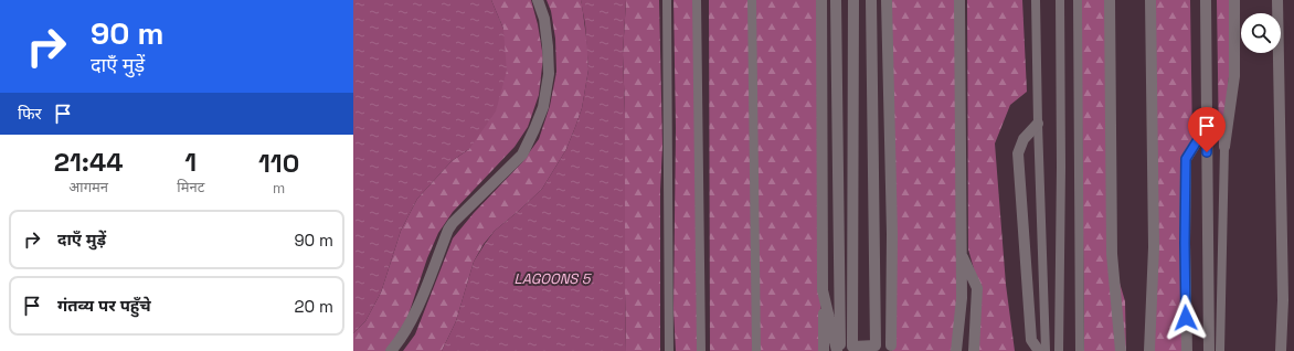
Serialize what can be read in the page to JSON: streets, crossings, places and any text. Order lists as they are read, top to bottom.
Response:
{
  "water": ["LAGOONS 5"],
  "page": {
    "turn": ["90 m", "दाएँ मुड़ें"],
    "then": "फिर",
    "eta": [
      "21:44",
      "आगमन",
      "1",
      "मिनट",
      "110",
      "m"
    ],
    "list": [
      {
        "name": "दाएँ मुड़ें",
        "value": "90 m"
      },
      {
        "name": "गंतव्य पर पहुँचे",
        "value": "20 m"
      }
    ]
  }
}
